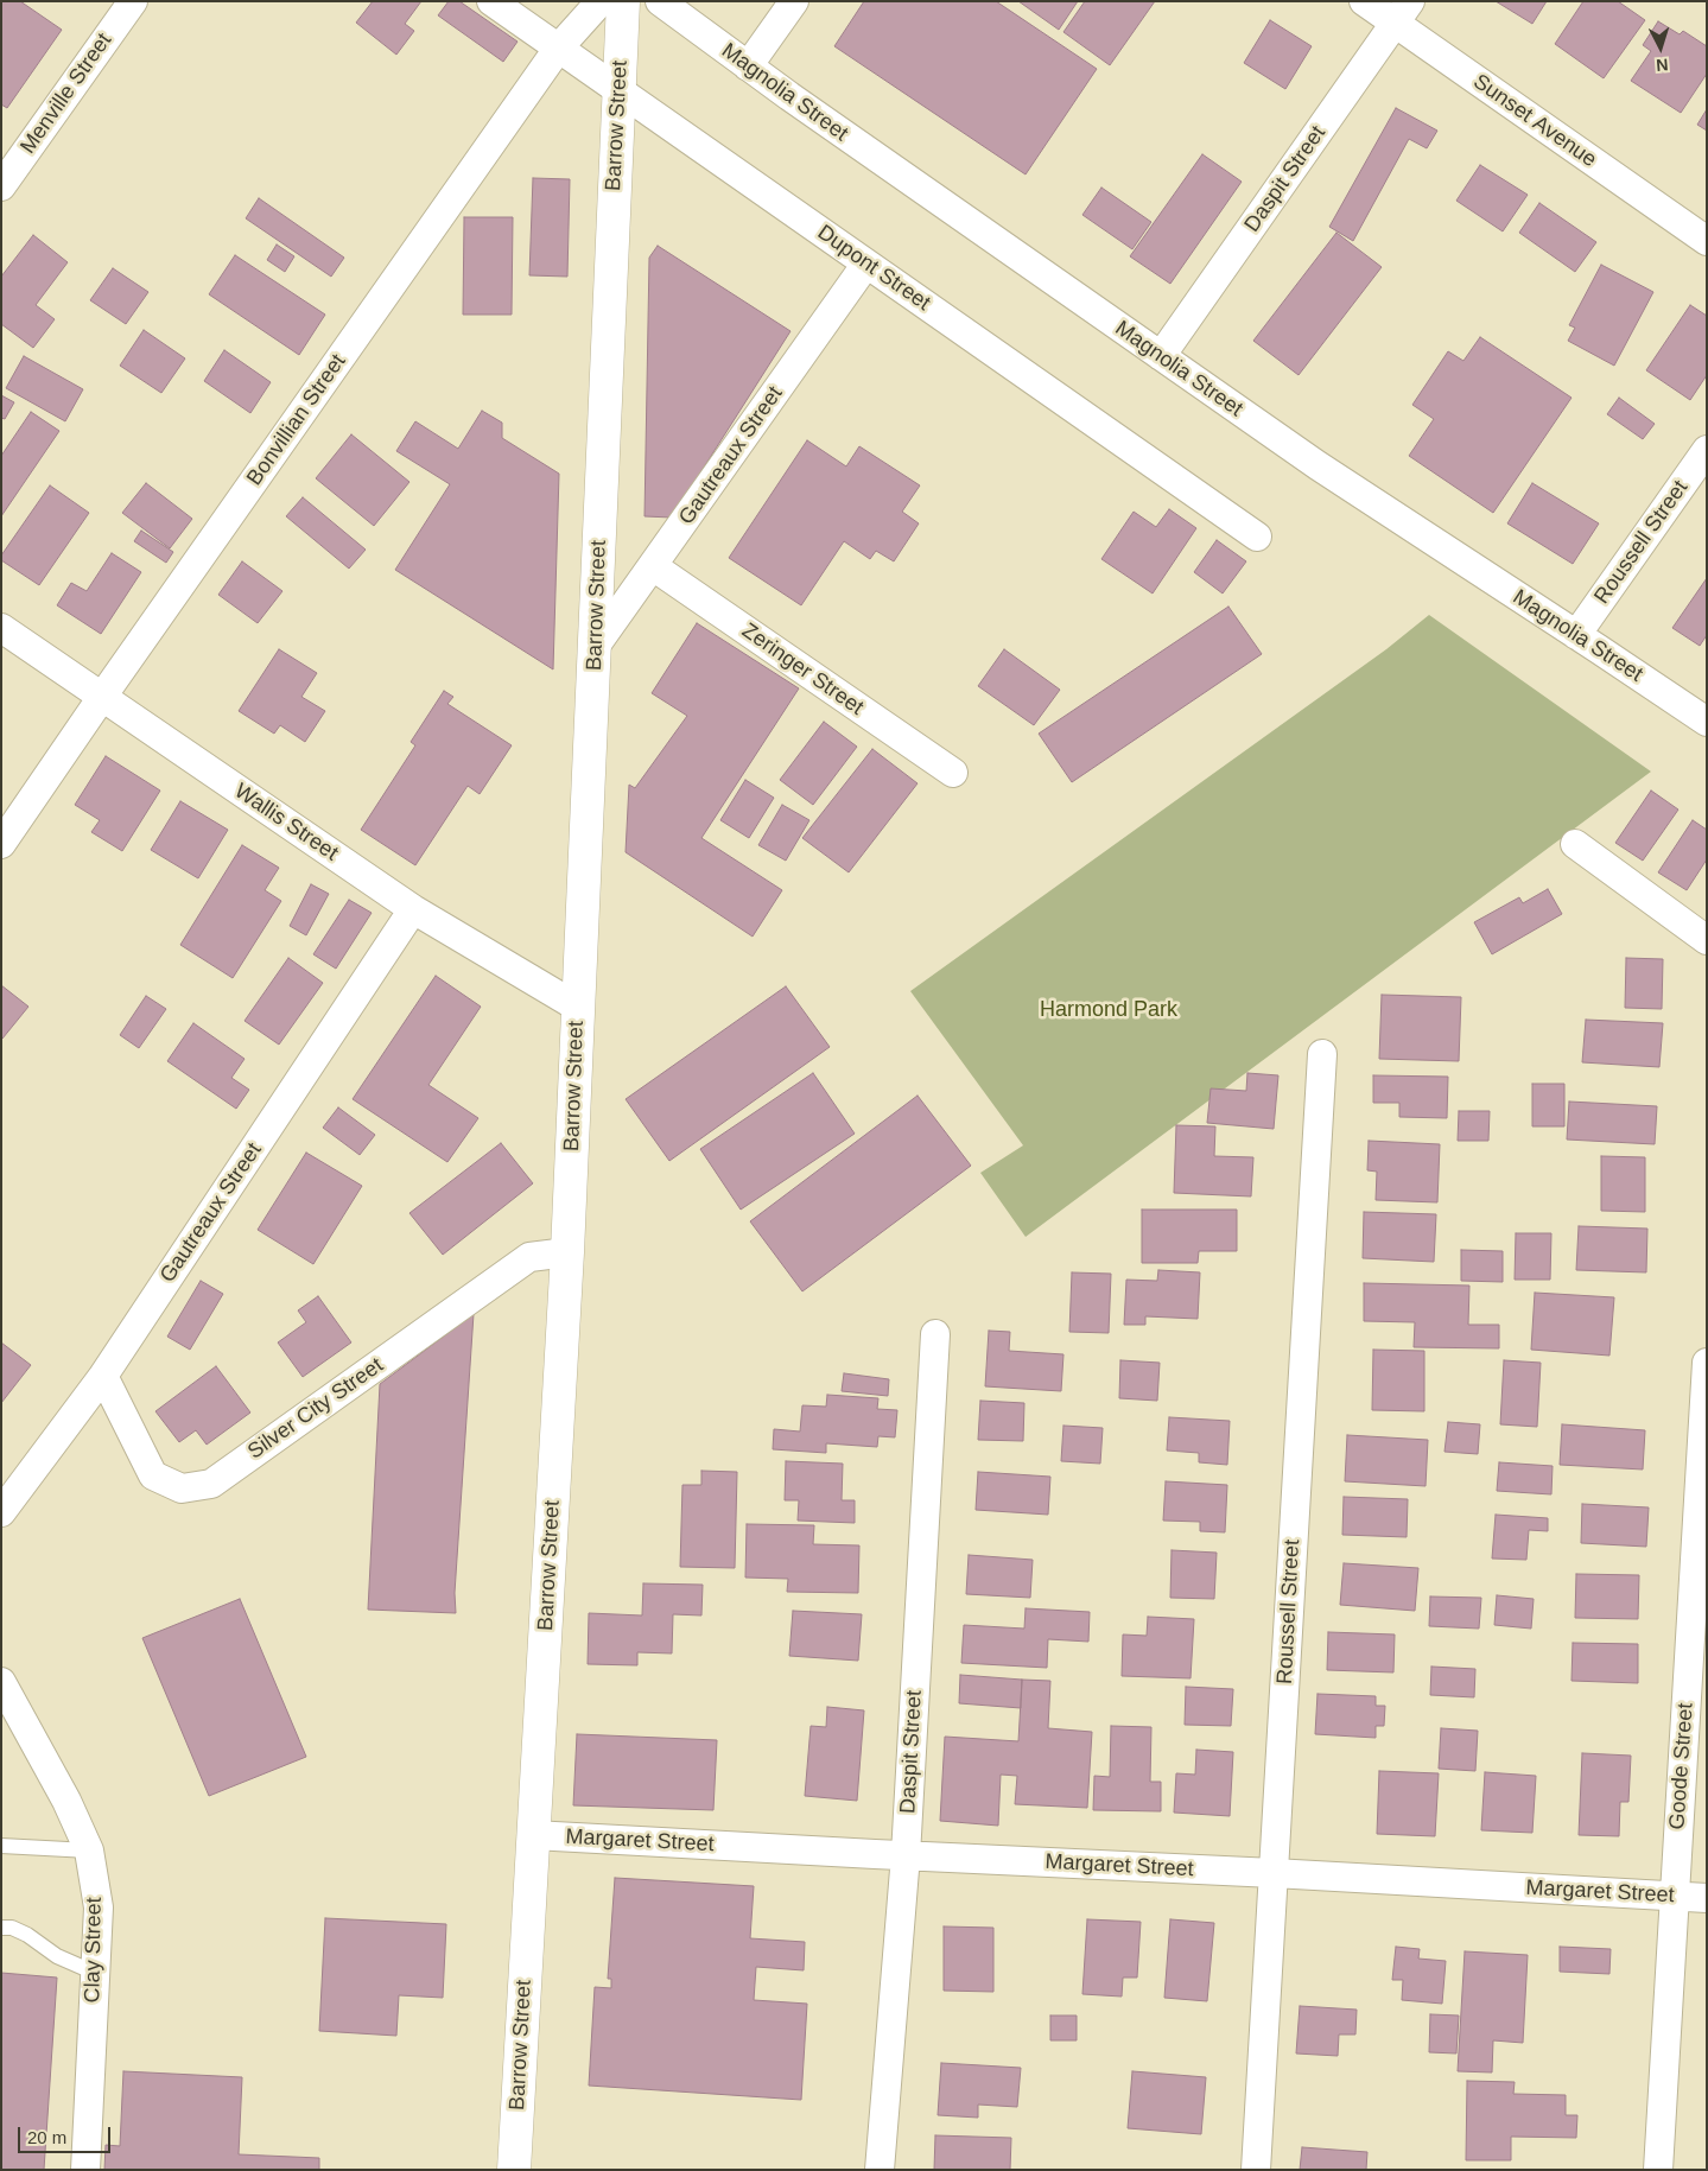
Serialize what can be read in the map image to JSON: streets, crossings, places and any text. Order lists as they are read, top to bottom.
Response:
{
  "streets": {
    "main road": ["Barrow Street"],
    "street": [
      "Magnolia Street",
      "Menville Street",
      "Sunset Avenue",
      "Daspit Street",
      "Dupont Street",
      "Bonvillian Street",
      "Gautreaux Street",
      "Roussell Street",
      "Zeringer Street",
      "Wallis Street",
      "Silver City Street",
      "Goode Street",
      "Margaret Street",
      "Clay Street"
    ]
  },
  "crossings": [
    ["Magnolia Street", "Daspit Street"],
    ["Magnolia Street", "Roussell Street"],
    ["Sunset Avenue", "Daspit Street"],
    ["Barrow Street", "Dupont Street"],
    ["Barrow Street", "Gautreaux Street"],
    ["Barrow Street", "Wallis Street"],
    ["Barrow Street", "Silver City Street"],
    ["Barrow Street", "Margaret Street"],
    ["Daspit Street", "Margaret Street"],
    ["Dupont Street", "Bonvillian Street"],
    ["Dupont Street", "Gautreaux Street"],
    ["Bonvillian Street", "Wallis Street"],
    ["Gautreaux Street", "Zeringer Street"],
    ["Gautreaux Street", "Wallis Street"],
    ["Gautreaux Street", "Silver City Street"],
    ["Roussell Street", "Margaret Street"],
    ["Goode Street", "Margaret Street"]
  ],
  "parks": ["Harmond Park"],
  "scale_bar": "20 m",
  "north": "bottom"
}
